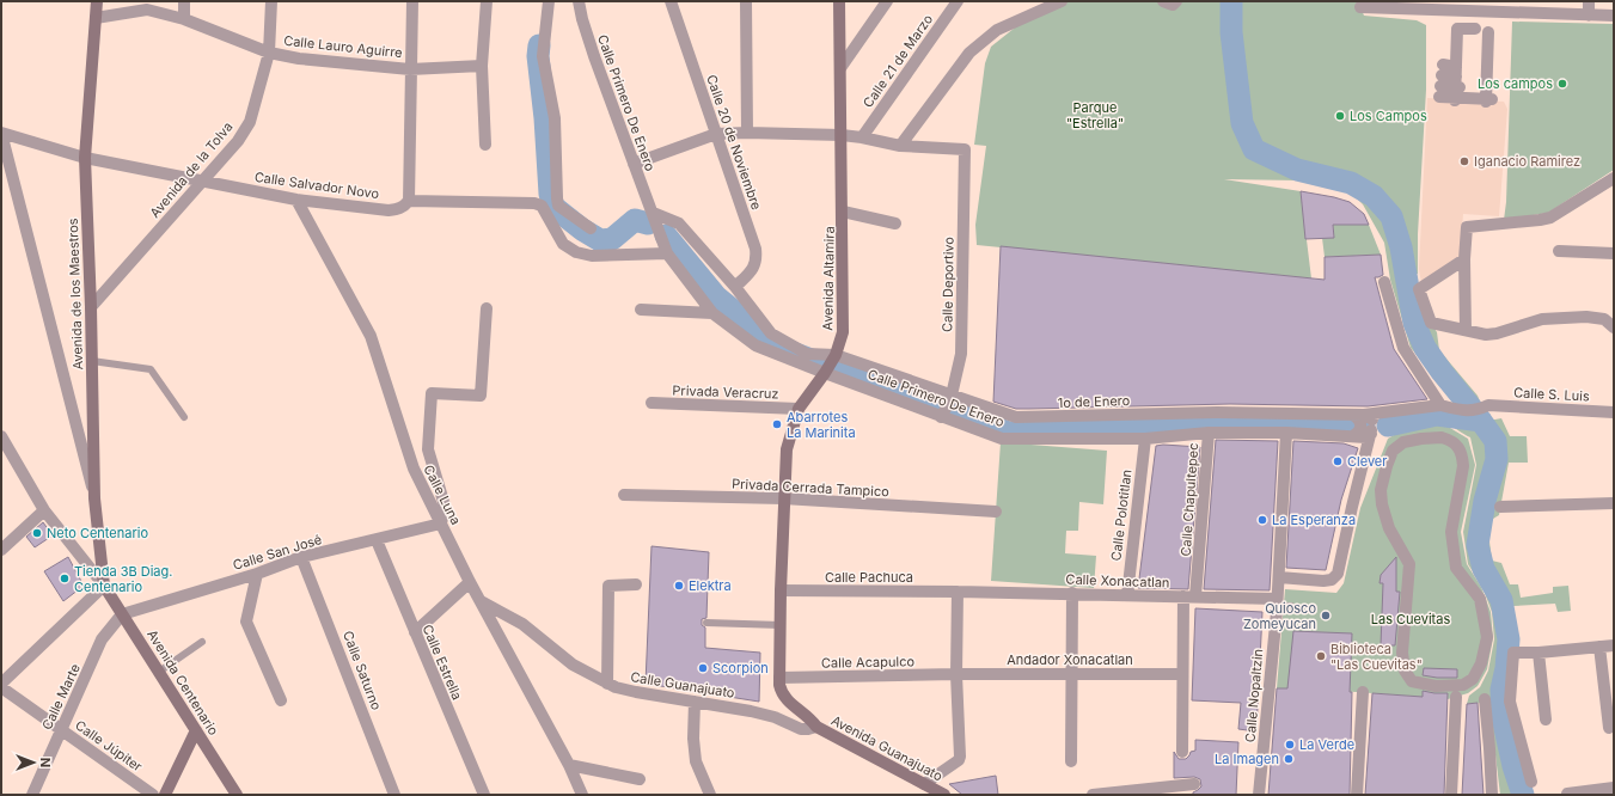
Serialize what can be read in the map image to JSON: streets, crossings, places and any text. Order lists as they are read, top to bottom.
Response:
{
  "streets": {
    "street": [
      "Calle Lauro Aguirre",
      "Calle 21 de Marzo",
      "Calle Primero De Enero",
      "Calle 20 de Noviembre",
      "Avenida de la Tolva",
      "Calle Salvador Novo",
      "Avenida Altamira",
      "Calle Deportivo",
      "Avenida de los Maestros",
      "Privada Veracruz",
      "Calle S. Luis",
      "1o de Enero",
      "Privada Cerrada Tampico",
      "Calle Luna",
      "Calle Chapultepec",
      "Calle Polotitlan",
      "Calle San José",
      "Calle Pachuca",
      "Calle Xonacatlan",
      "Andador Xonacatlan",
      "Calle Estrella",
      "Calle Acapulco",
      "Calle Saturno",
      "Avenida Centenario",
      "Calle Guanajuato",
      "Calle Nopaltzin",
      "Calle Marte",
      "Calle Júpiter",
      "Avenida Guanajuato"
    ]
  },
  "crossings": [
    ["Calle Lauro Aguirre", "Avenida de la Tolva"],
    ["Calle Lauro Aguirre", "Avenida de los Maestros"],
    ["Calle Primero De Enero", "Calle Salvador Novo"],
    ["Calle Primero De Enero", "Avenida Altamira"],
    ["Calle Primero De Enero", "Calle Deportivo"],
    ["Calle Primero De Enero", "Calle Chapultepec"],
    ["Calle Primero De Enero", "Calle Polotitlan"],
    ["Calle Primero De Enero", "Calle Nopaltzin"],
    ["Avenida de la Tolva", "Calle Salvador Novo"],
    ["Avenida de la Tolva", "Avenida de los Maestros"],
    ["Calle Salvador Novo", "Avenida de los Maestros"],
    ["Calle Salvador Novo", "Calle Luna"],
    ["Avenida Altamira", "Privada Veracruz"],
    ["Avenida Altamira", "1o de Enero"],
    ["Avenida Altamira", "Privada Cerrada Tampico"],
    ["Avenida Altamira", "Calle Pachuca"],
    ["Avenida Altamira", "Calle Acapulco"],
    ["Avenida Altamira", "Calle Guanajuato"],
    ["Avenida Altamira", "Avenida Guanajuato"],
    ["Calle Deportivo", "1o de Enero"],
    ["Avenida de los Maestros", "Avenida Centenario"],
    ["Calle S. Luis", "1o de Enero"],
    ["Calle Luna", "Calle San José"],
    ["Calle Luna", "Calle Guanajuato"],
    ["Calle Chapultepec", "Calle Xonacatlan"],
    ["Calle Chapultepec", "Andador Xonacatlan"],
    ["Calle Polotitlan", "Calle Xonacatlan"],
    ["Calle San José", "Calle Estrella"],
    ["Calle San José", "Calle Saturno"],
    ["Calle San José", "Avenida Centenario"],
    ["Calle San José", "Calle Marte"],
    ["Calle Pachuca", "Calle Xonacatlan"],
    ["Calle Xonacatlan", "Calle Nopaltzin"],
    ["Andador Xonacatlan", "Calle Acapulco"],
    ["Avenida Centenario", "Calle Marte"],
    ["Calle Guanajuato", "Avenida Guanajuato"],
    ["Calle Marte", "Calle Júpiter"]
  ],
  "parks": ["Parque \"Estrella\"", "Las Cuevitas"],
  "places": [
    "Los campos",
    "Los Campos",
    "Iganacio Ramirez",
    "Abarrotes La Marinita",
    "Clever",
    "La Esperanza",
    "Neto Centenario",
    "Tienda 3B Diag. Centenario",
    "Elektra",
    "Quiosco Zomeyucan",
    "Biblioteca \"Las Cuevitas\"",
    "Scorpion",
    "La Verde",
    "La Imagen"
  ],
  "north": "right"
}
